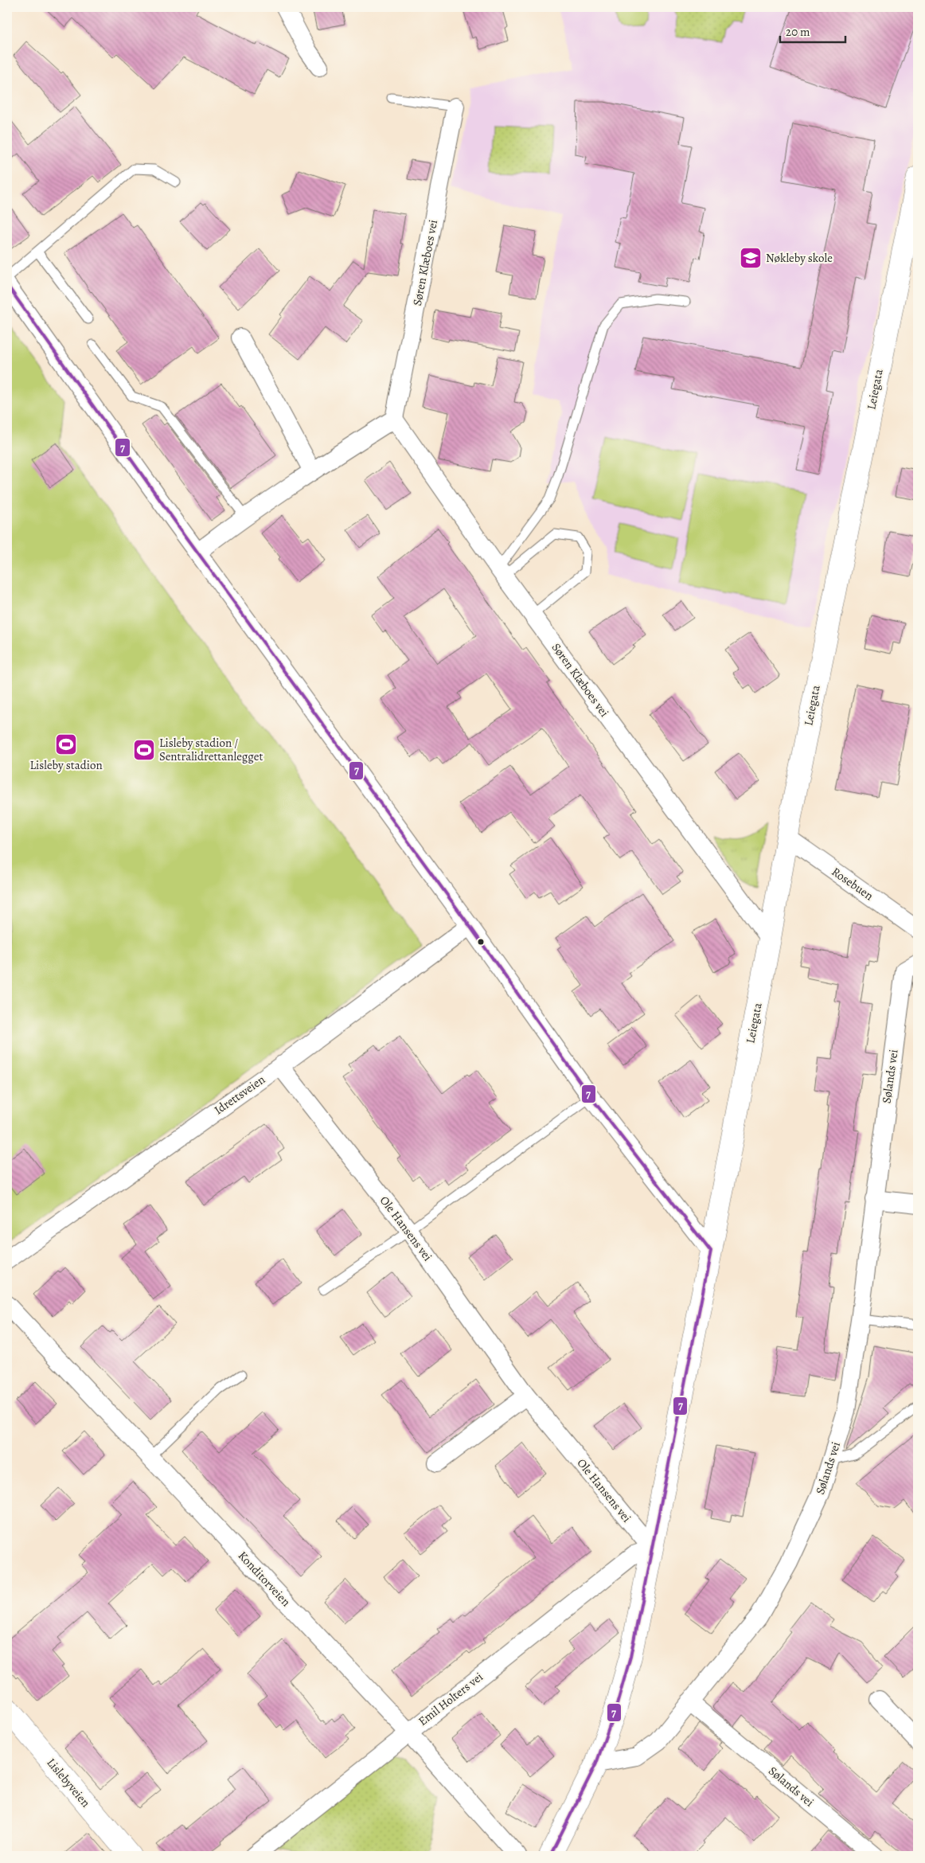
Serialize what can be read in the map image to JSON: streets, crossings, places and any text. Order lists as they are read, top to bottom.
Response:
{
  "streets": {
    "street": [
      "Søren Klæboes vei",
      "Leiegata",
      "Rosebuen",
      "Sølands vei",
      "Idrettsveien",
      "Ole Hansens vei",
      "Konditorveien",
      "Emil Holters vei",
      "Lislebyveien"
    ]
  },
  "crossings": [
    ["Søren Klæboes vei", "Leiegata"],
    ["Leiegata", "Rosebuen"],
    ["Leiegata", "Sølands vei"],
    ["Leiegata", "Ole Hansens vei"],
    ["Leiegata", "Emil Holters vei"],
    ["Idrettsveien", "Ole Hansens vei"],
    ["Ole Hansens vei", "Emil Holters vei"],
    ["Konditorveien", "Emil Holters vei"]
  ],
  "places": {
    "school or university": ["Nøkleby skole"],
    "sports": ["Lisleby stadion", "Lisleby stadion / Sentralidrettanlegget"]
  },
  "lines": ["transit line 7"],
  "scale_bar": "20 m"
}
